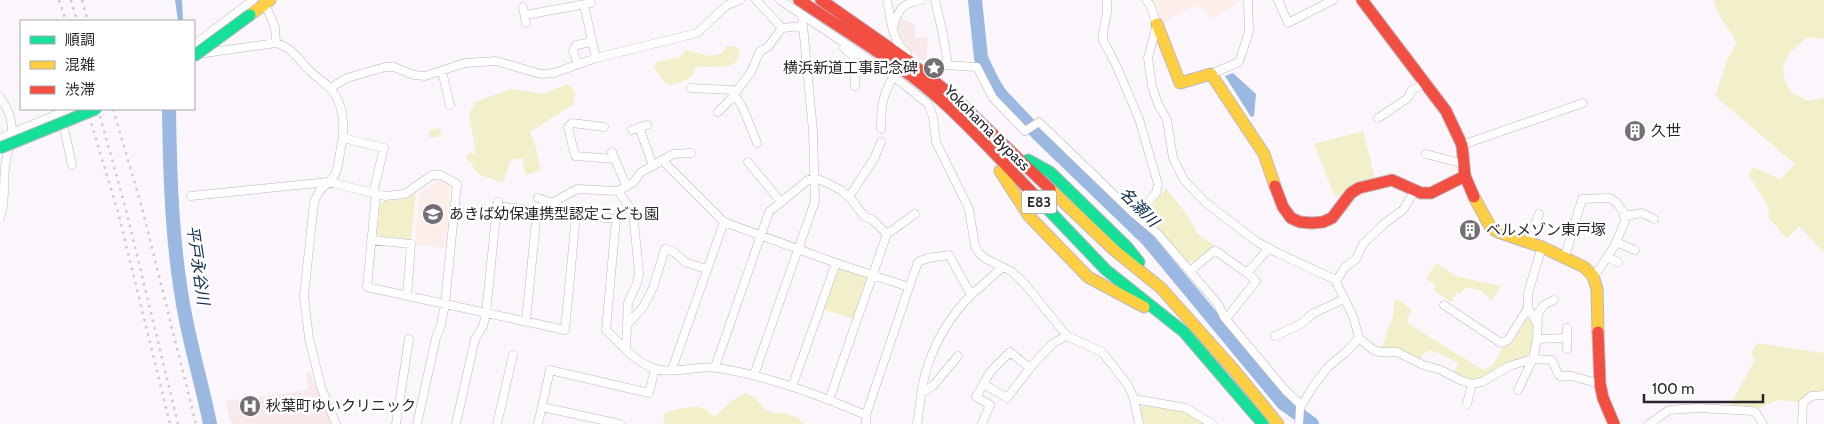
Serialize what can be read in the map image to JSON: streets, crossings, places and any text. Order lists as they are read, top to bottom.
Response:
{
  "streets": {
    "main road": ["Yokohama Bypass", "E83"]
  },
  "water": ["名瀬川", "平戸永谷川"],
  "places": {
    "place": ["横浜新道工事記念碑"],
    "building": ["久世", "ベルメゾン東戸塚"],
    "school or university": ["あきば幼保連携型認定こども園"],
    "hospital": ["秋葉町ゆいクリニック"]
  },
  "legend": ["順調", "混雑", "渋滞"],
  "scale_bar": "100 m"
}
